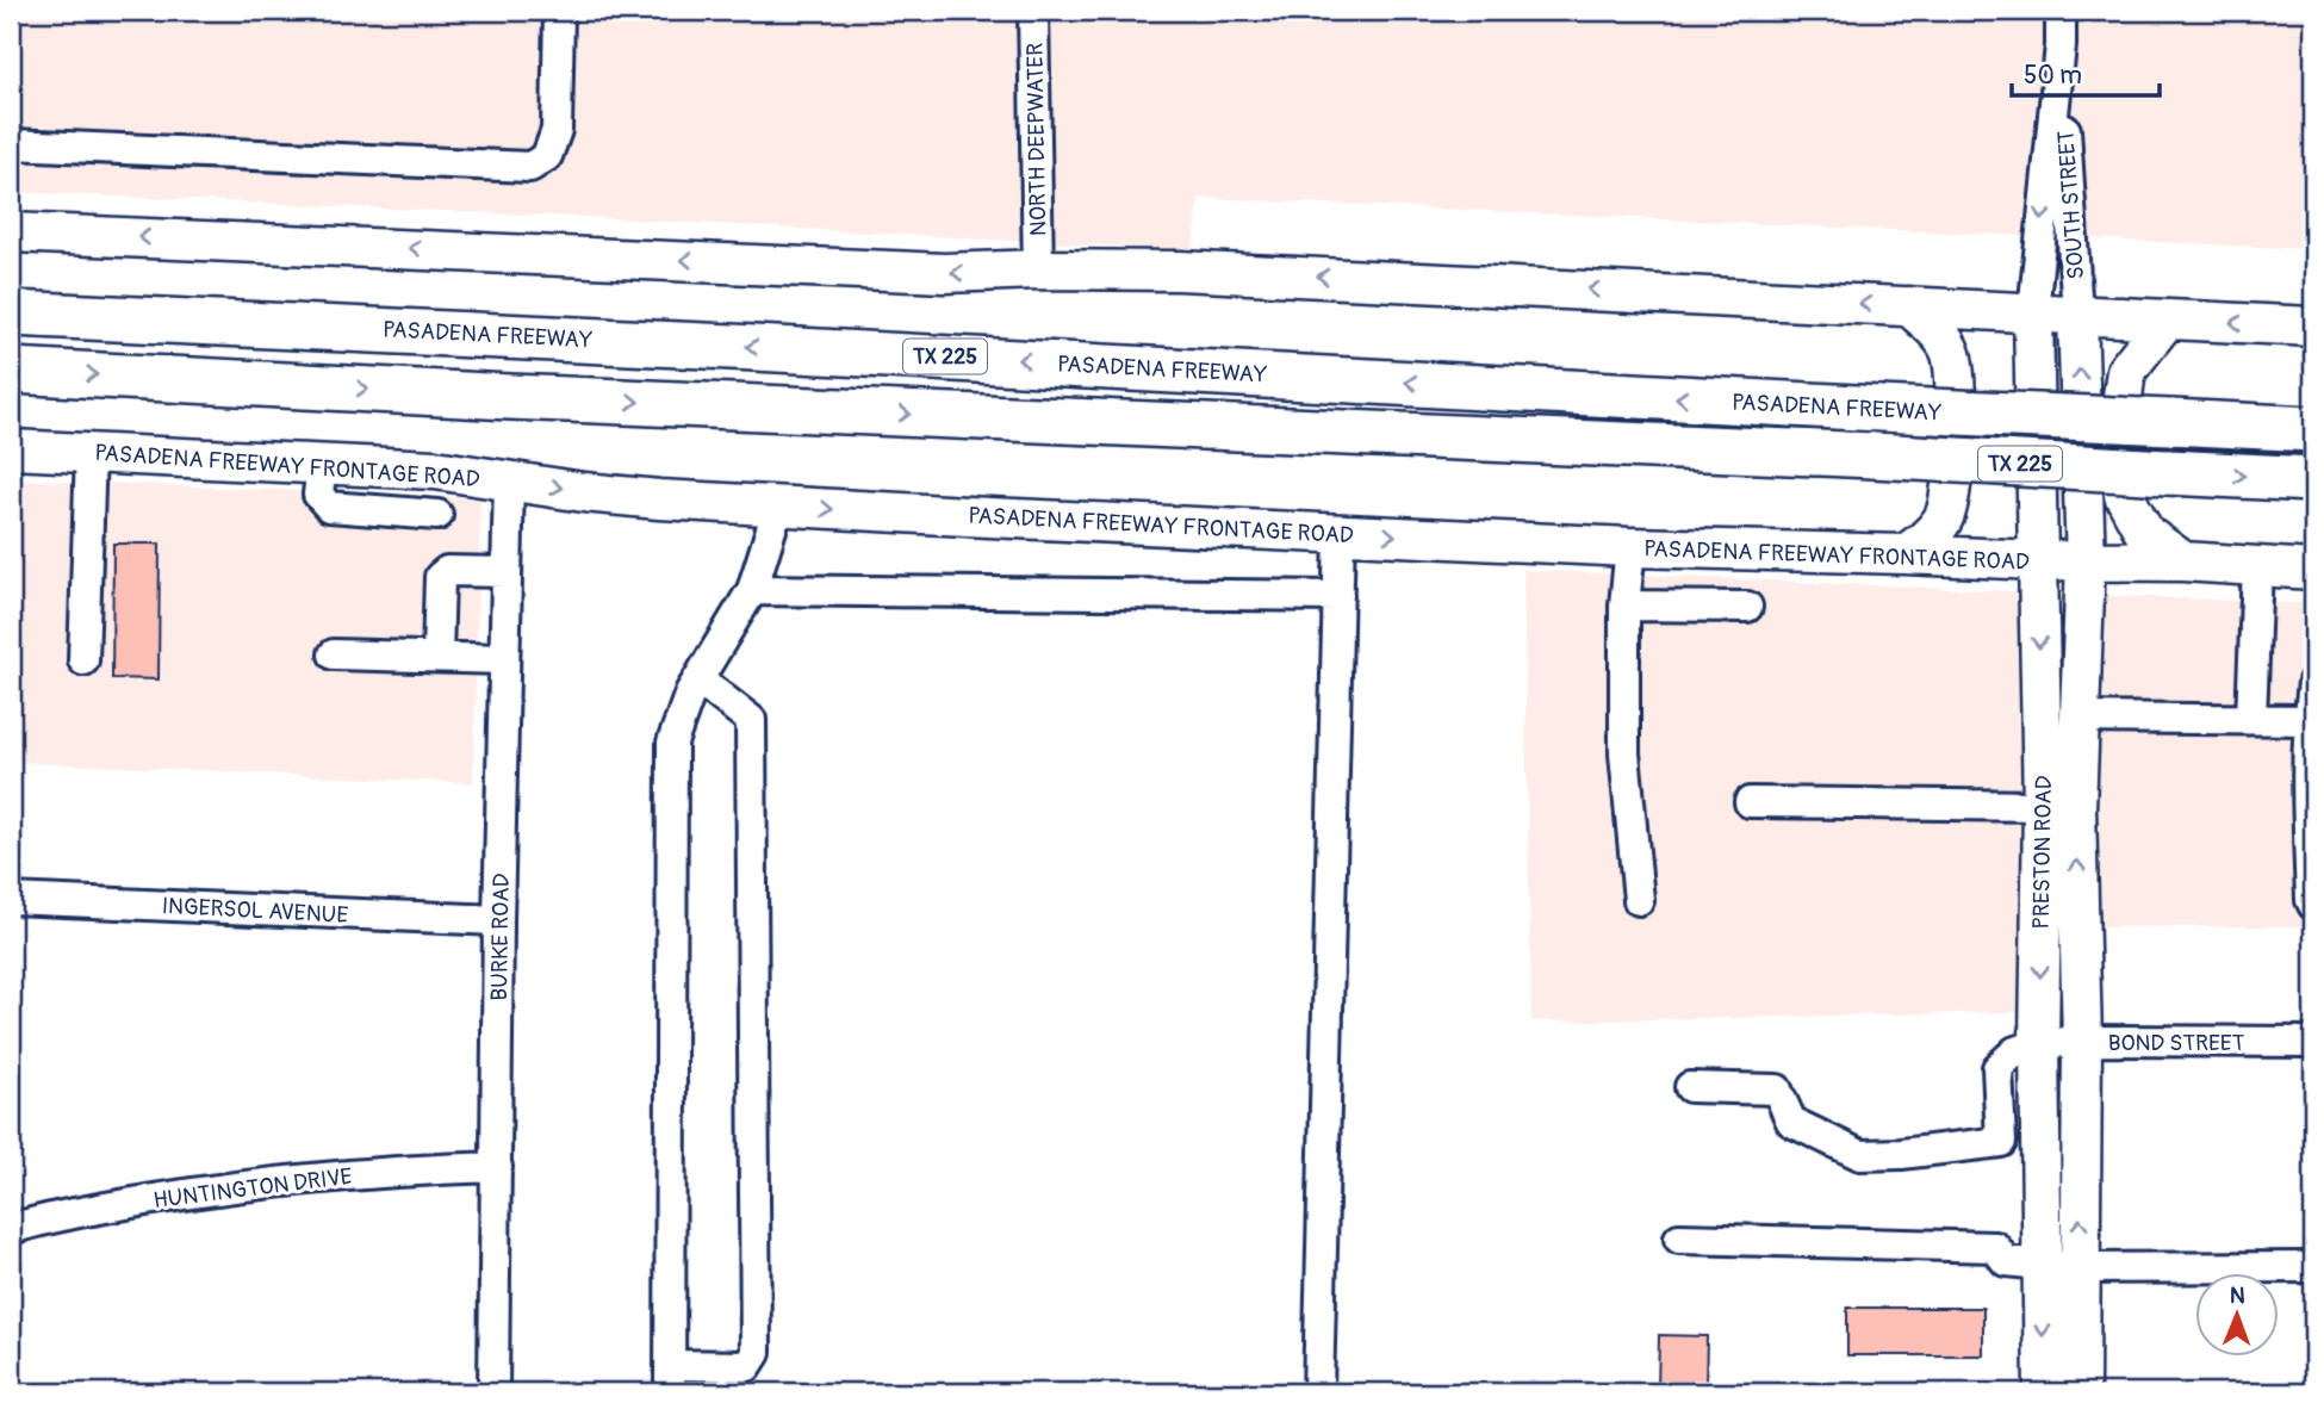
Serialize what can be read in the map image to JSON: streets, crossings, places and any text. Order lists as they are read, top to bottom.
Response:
{
  "streets": {
    "highway": ["PASADENA FREEWAY", "TX 225"],
    "main road": ["PASADENA FREEWAY FRONTAGE ROAD", "PRESTON ROAD"],
    "street": [
      "NORTH DEEPWATER",
      "SOUTH STREET",
      "INGERSOL AVENUE",
      "BURKE ROAD",
      "BOND STREET",
      "HUNTINGTON DRIVE"
    ]
  },
  "crossings": [
    ["SOUTH STREET", "PRESTON ROAD"],
    ["PASADENA FREEWAY FRONTAGE ROAD", "PRESTON ROAD"],
    ["PASADENA FREEWAY FRONTAGE ROAD", "BURKE ROAD"],
    ["PRESTON ROAD", "BOND STREET"],
    ["INGERSOL AVENUE", "BURKE ROAD"],
    ["BURKE ROAD", "HUNTINGTON DRIVE"]
  ],
  "scale_bar": "50 m",
  "north": "top"
}
